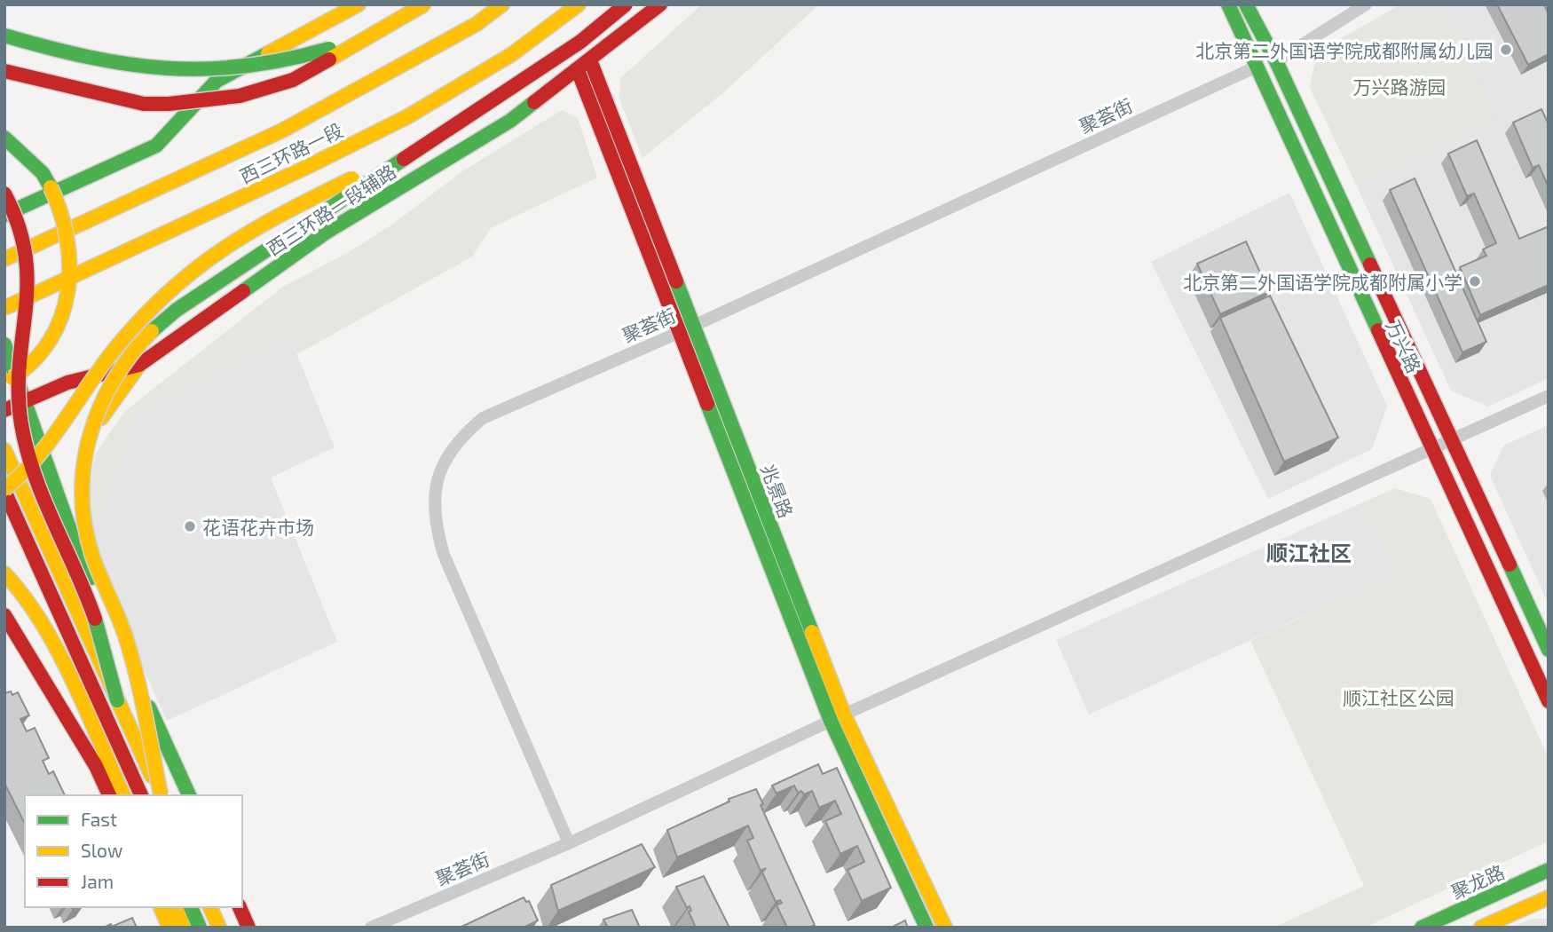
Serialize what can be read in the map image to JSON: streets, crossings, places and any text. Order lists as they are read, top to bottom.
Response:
{
  "streets": {
    "main road": [
      "西三环路一段",
      "西三环路一段辅路",
      "万兴路",
      "兆景路",
      "聚龙路"
    ],
    "street": ["聚荟街"]
  },
  "crossings": [
    ["聚荟街", "万兴路"],
    ["聚荟街", "兆景路"],
    ["西三环路一段辅路", "兆景路"]
  ],
  "districts": ["顺江社区"],
  "parks": ["万兴路游园", "顺江社区公园"],
  "places": ["北京第二外国语学院成都附属幼儿园", "北京第二外国语学院成都附属小学", "花语花卉市场"],
  "legend": ["Fast", "Slow", "Jam"]
}
